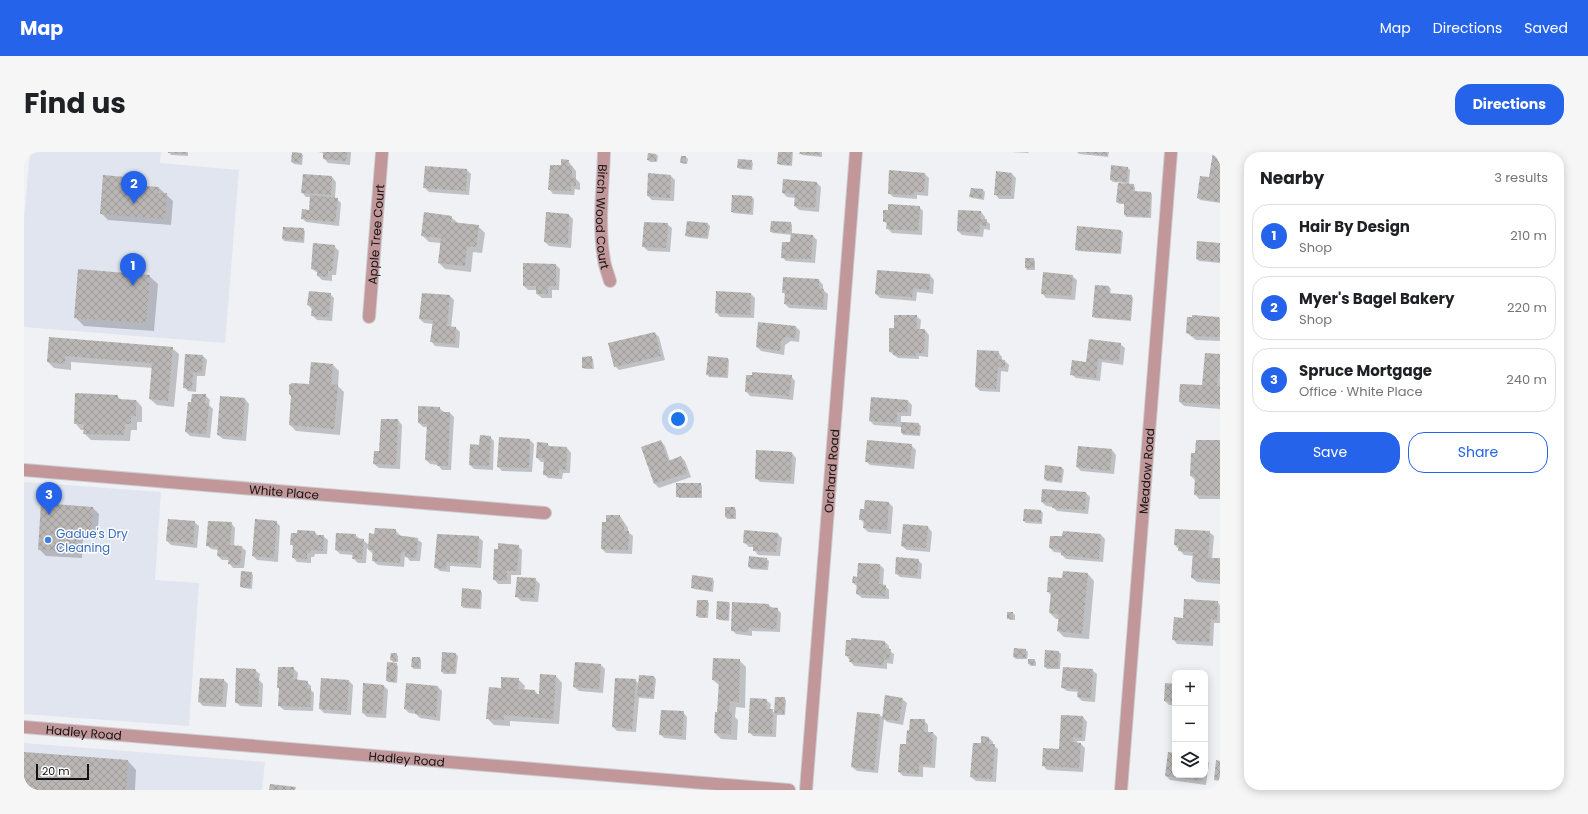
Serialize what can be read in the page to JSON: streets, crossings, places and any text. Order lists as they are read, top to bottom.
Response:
{
  "streets": {
    "street": [
      "Birch Wood Court",
      "Apple Tree Court",
      "Orchard Road",
      "Meadow Road",
      "White Place",
      "Hadley Road"
    ]
  },
  "places": ["Gadue's Dry Cleaning"],
  "scale_bar": "20 m",
  "page": {
    "header": "Map",
    "nav": ["Map", "Directions", "Saved"],
    "title": "Find us",
    "buttons": [
      "Directions",
      ["Save", "Share"]
    ],
    "heading": ["Nearby", "3 results"],
    "pins": ["2", "1", "3"],
    "list": [
      {
        "mark": "1",
        "name": "Hair By Design",
        "note": "Shop",
        "value": "210 m"
      },
      {
        "mark": "2",
        "name": "Myer's Bagel Bakery",
        "note": "Shop",
        "value": "220 m"
      },
      {
        "mark": "3",
        "name": "Spruce Mortgage",
        "note": "Office · White Place",
        "value": "240 m"
      }
    ],
    "map_buttons": ["+", "−"],
    "scale": "20 m"
  }
}
